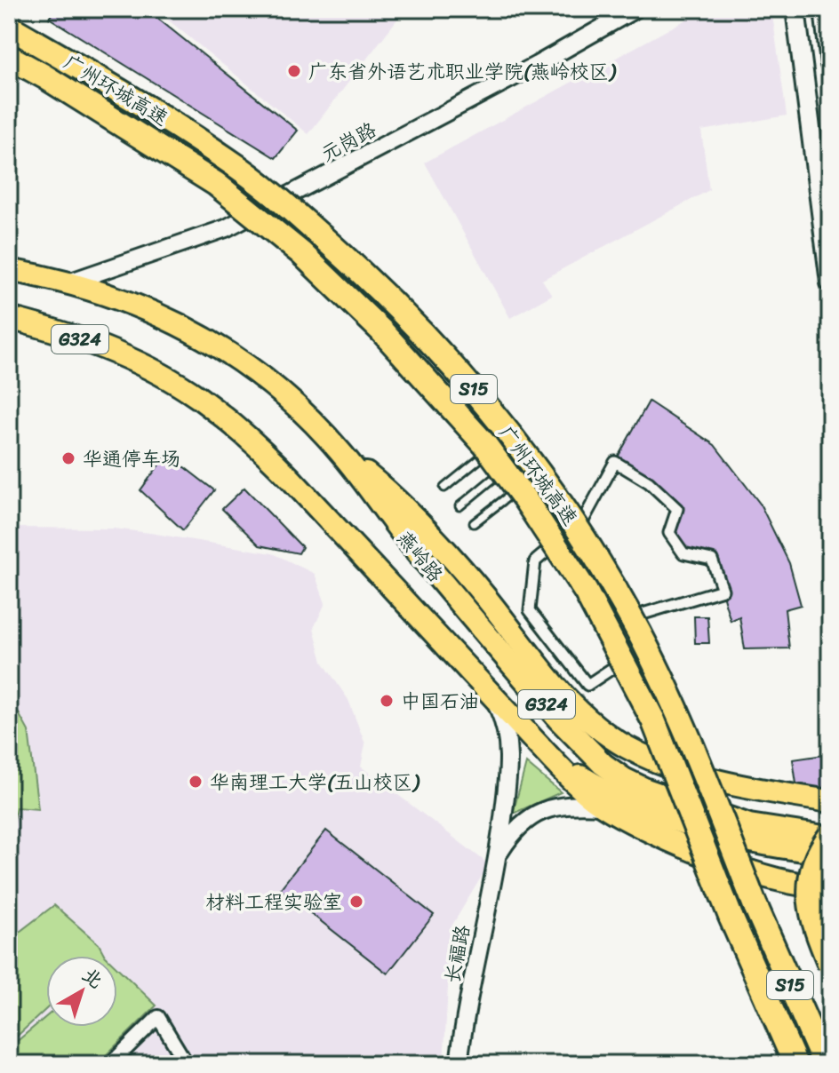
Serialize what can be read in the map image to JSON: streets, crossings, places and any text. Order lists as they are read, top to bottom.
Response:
{
  "streets": {
    "highway": [
      "广州环城高速",
      "G324",
      "S15",
      "燕岭路"
    ],
    "street": ["元岗路", "长福路"]
  },
  "crossings": [
    ["元岗路", "燕岭路"],
    ["G324", "燕岭路"],
    ["燕岭路", "长福路"]
  ],
  "places": [
    "广东省外语艺术职业学院(燕岭校区)",
    "华通停车场",
    "中国石油",
    "华南理工大学(五山校区)",
    "材料工程实验室"
  ],
  "north": "top right"
}
